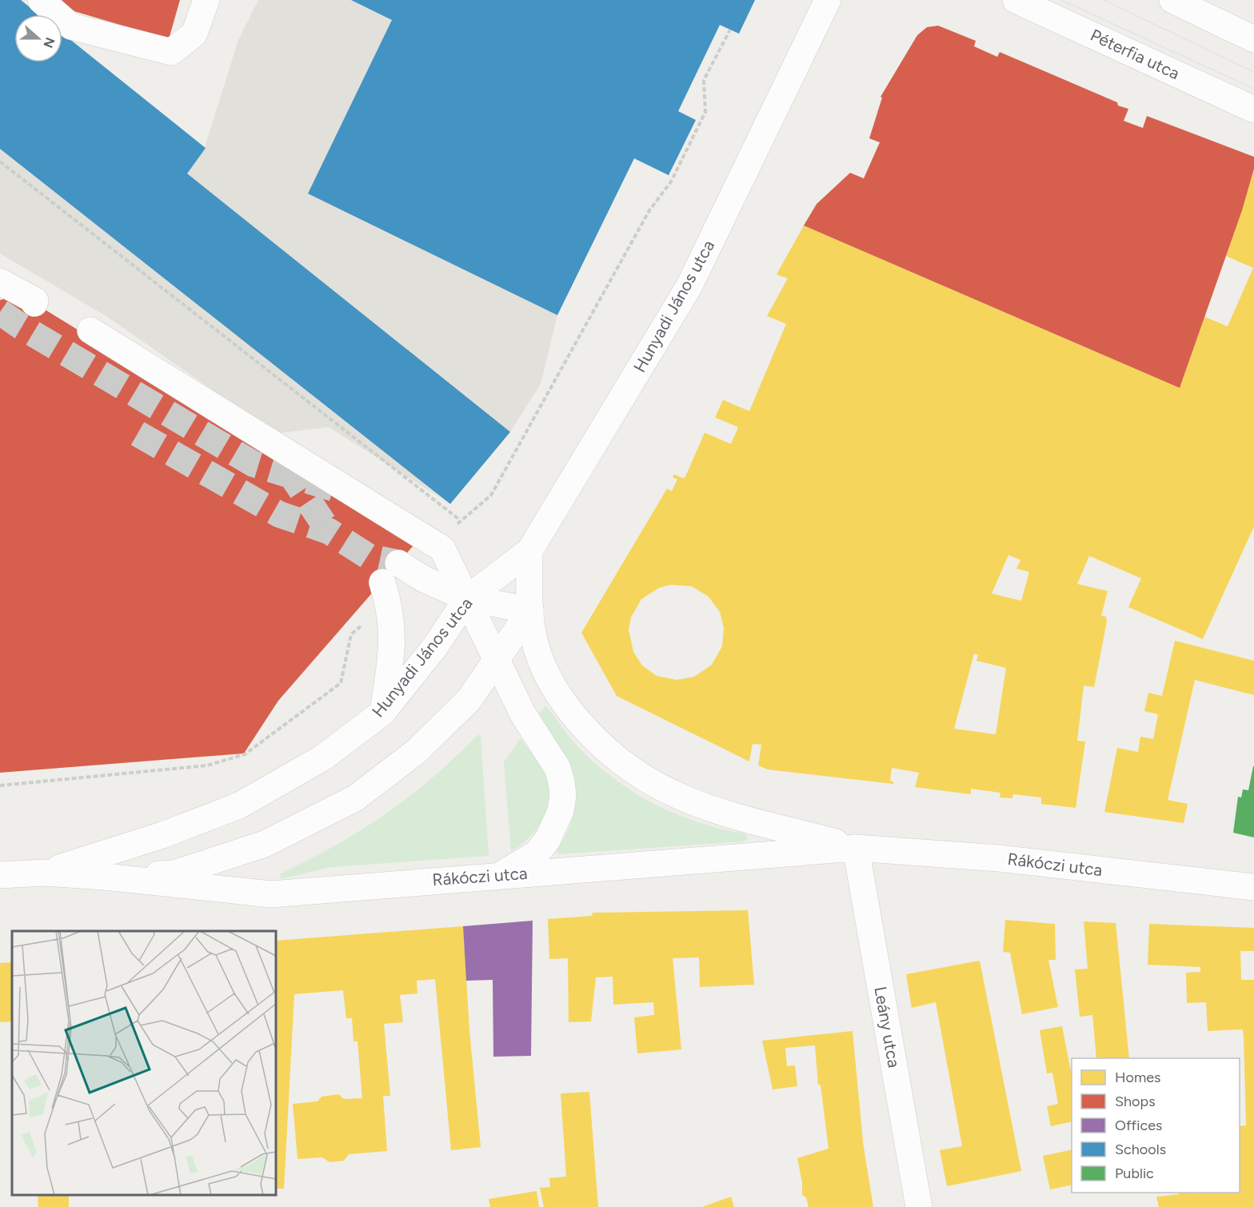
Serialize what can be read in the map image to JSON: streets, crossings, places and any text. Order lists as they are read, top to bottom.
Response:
{
  "streets": {
    "street": [
      "Péterfia utca",
      "Hunyadi János utca",
      "Rákóczi utca",
      "Leány utca"
    ]
  },
  "crossings": [
    ["Hunyadi János utca", "Rákóczi utca"],
    ["Rákóczi utca", "Leány utca"]
  ],
  "legend": [
    "Homes",
    "Shops",
    "Offices",
    "Schools",
    "Public"
  ],
  "north": "right"
}
